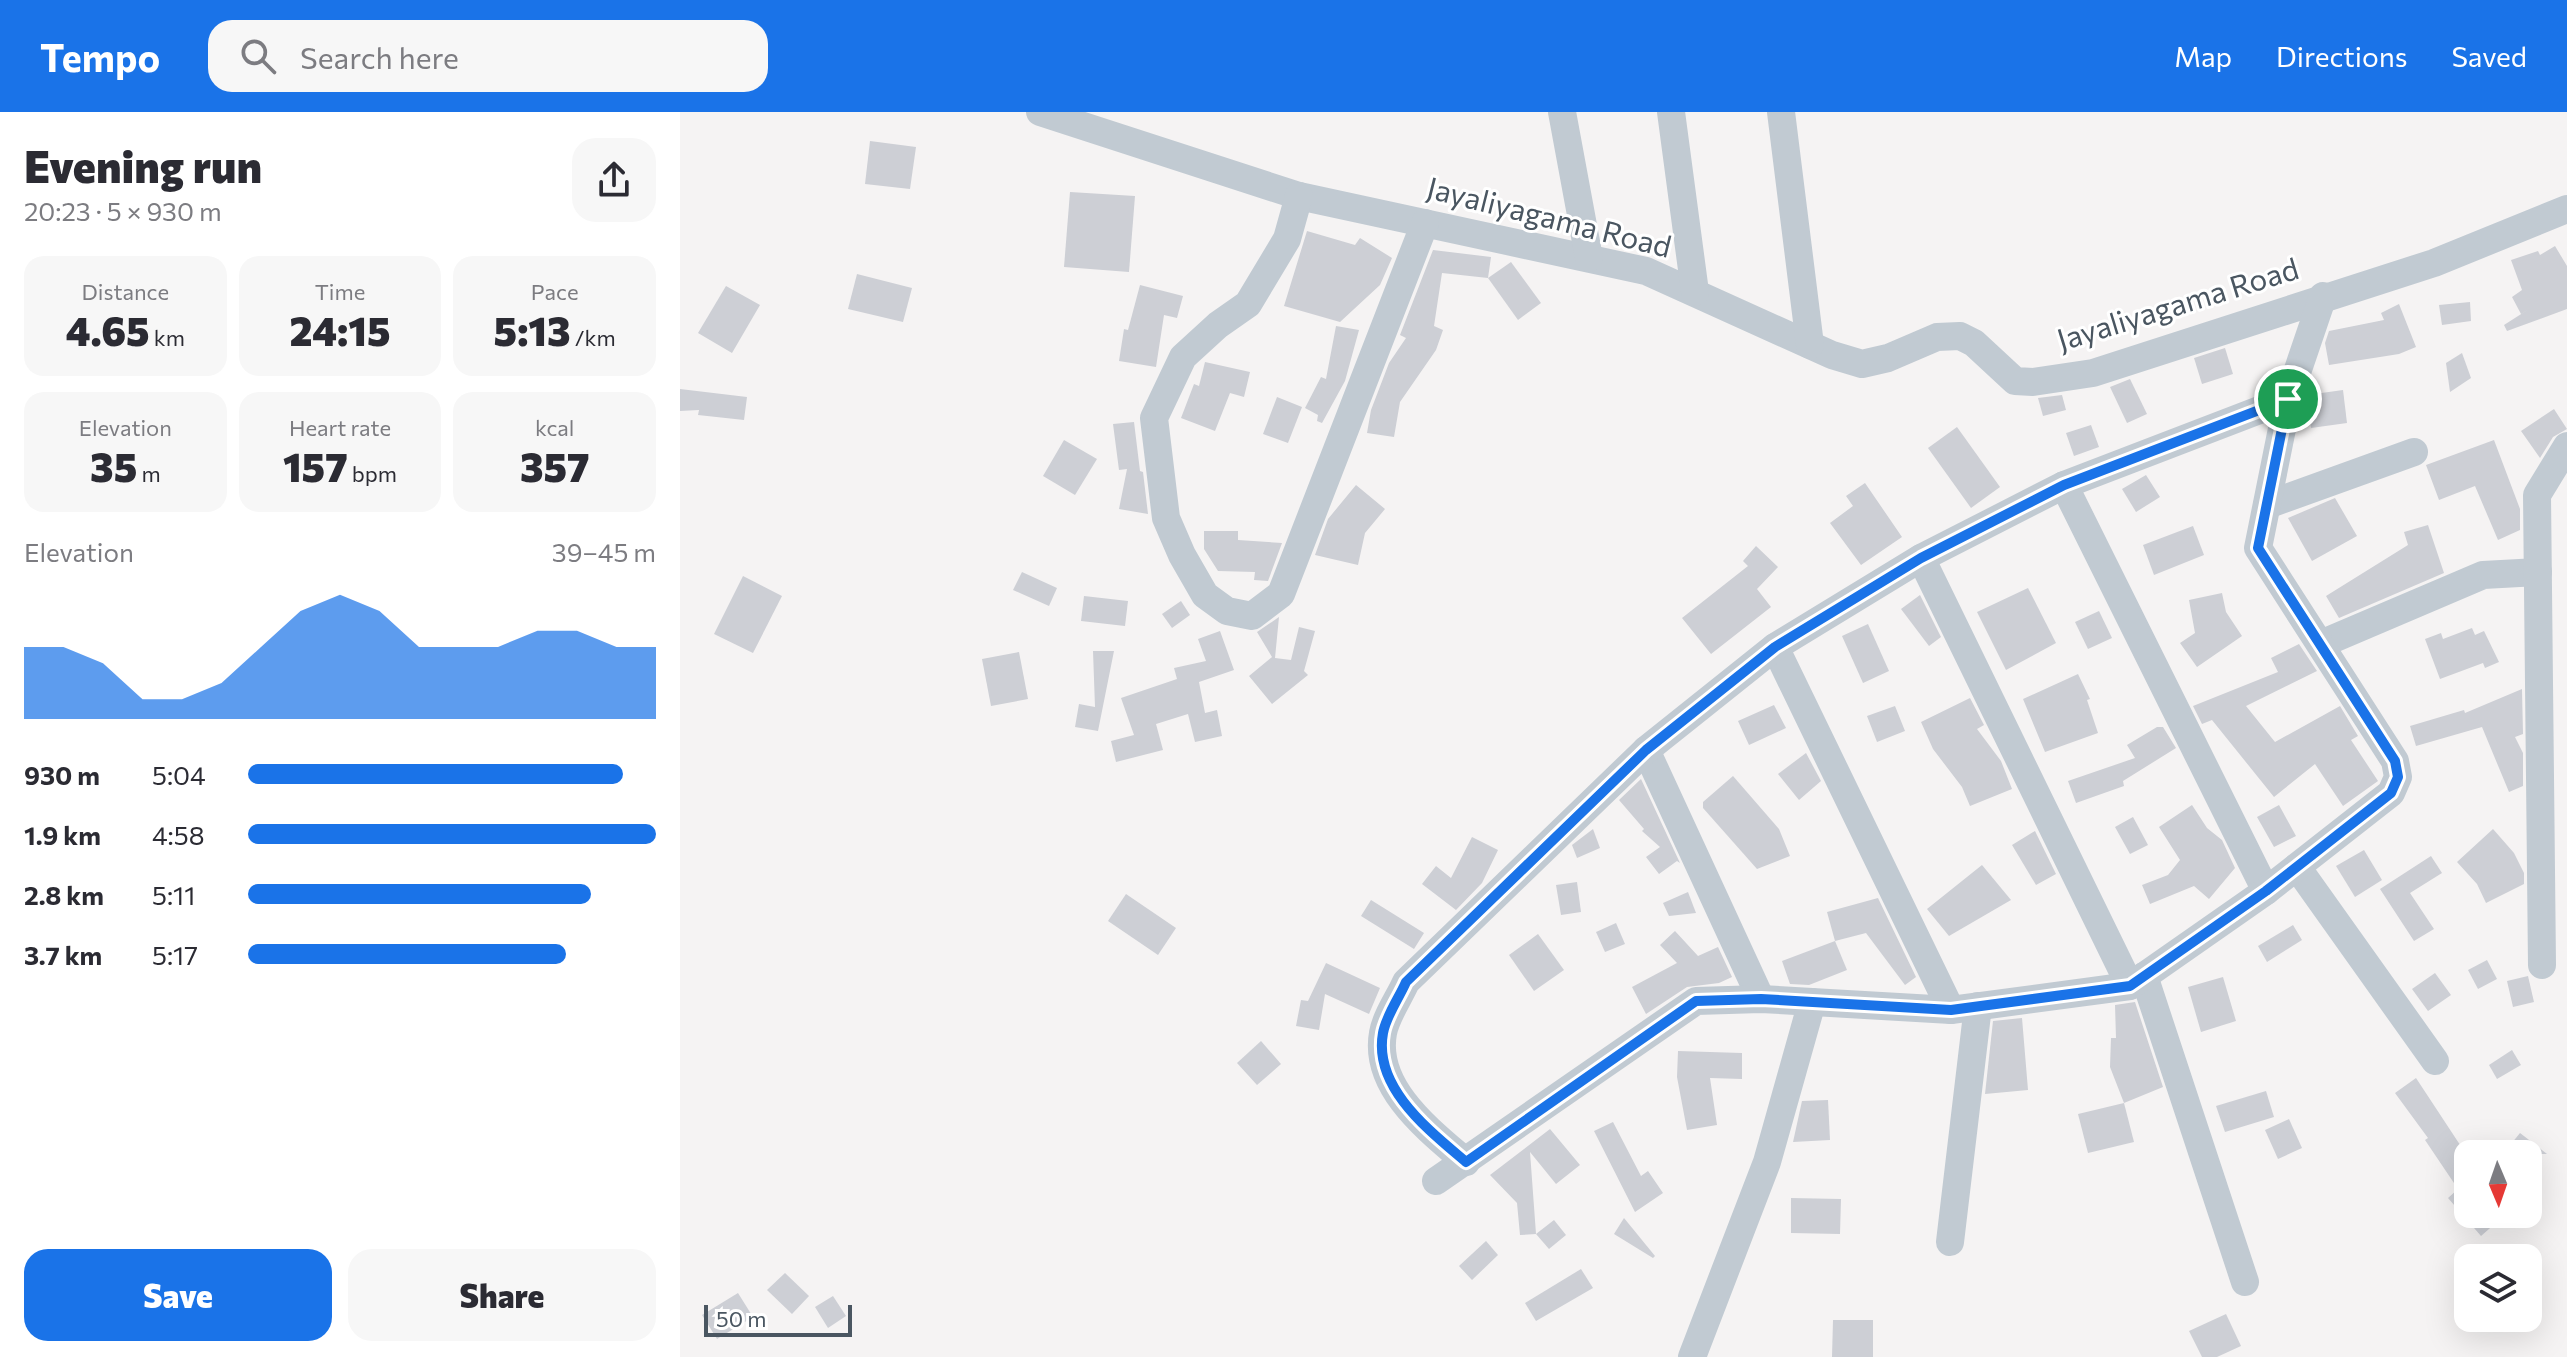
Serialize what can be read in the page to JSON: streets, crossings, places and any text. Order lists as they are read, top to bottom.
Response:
{
  "streets": {
    "street": ["Jayaliyagama Road"]
  },
  "scale_bar": "50 m",
  "north": "bottom",
  "page": {
    "header": "Tempo",
    "search": "Search here",
    "nav": ["Map", "Directions", "Saved"],
    "heading": ["Evening run", "20:23 · 5 × 930 m"],
    "stats": [
      ["Distance", "4.65 km"],
      ["Time", "24:15"],
      ["Pace", "5:13 /km"],
      ["Elevation", "35 m"],
      ["Heart rate", "157 bpm"],
      ["kcal", "357"]
    ],
    "chart": ["Elevation", "39–45 m"],
    "list": [
      {
        "name": "930 m",
        "note": "5:04"
      },
      {
        "name": "1.9 km",
        "note": "4:58"
      },
      {
        "name": "2.8 km",
        "note": "5:11"
      },
      {
        "name": "3.7 km",
        "note": "5:17"
      }
    ],
    "buttons": ["Save", "Share"],
    "scale": "50 m"
  }
}
